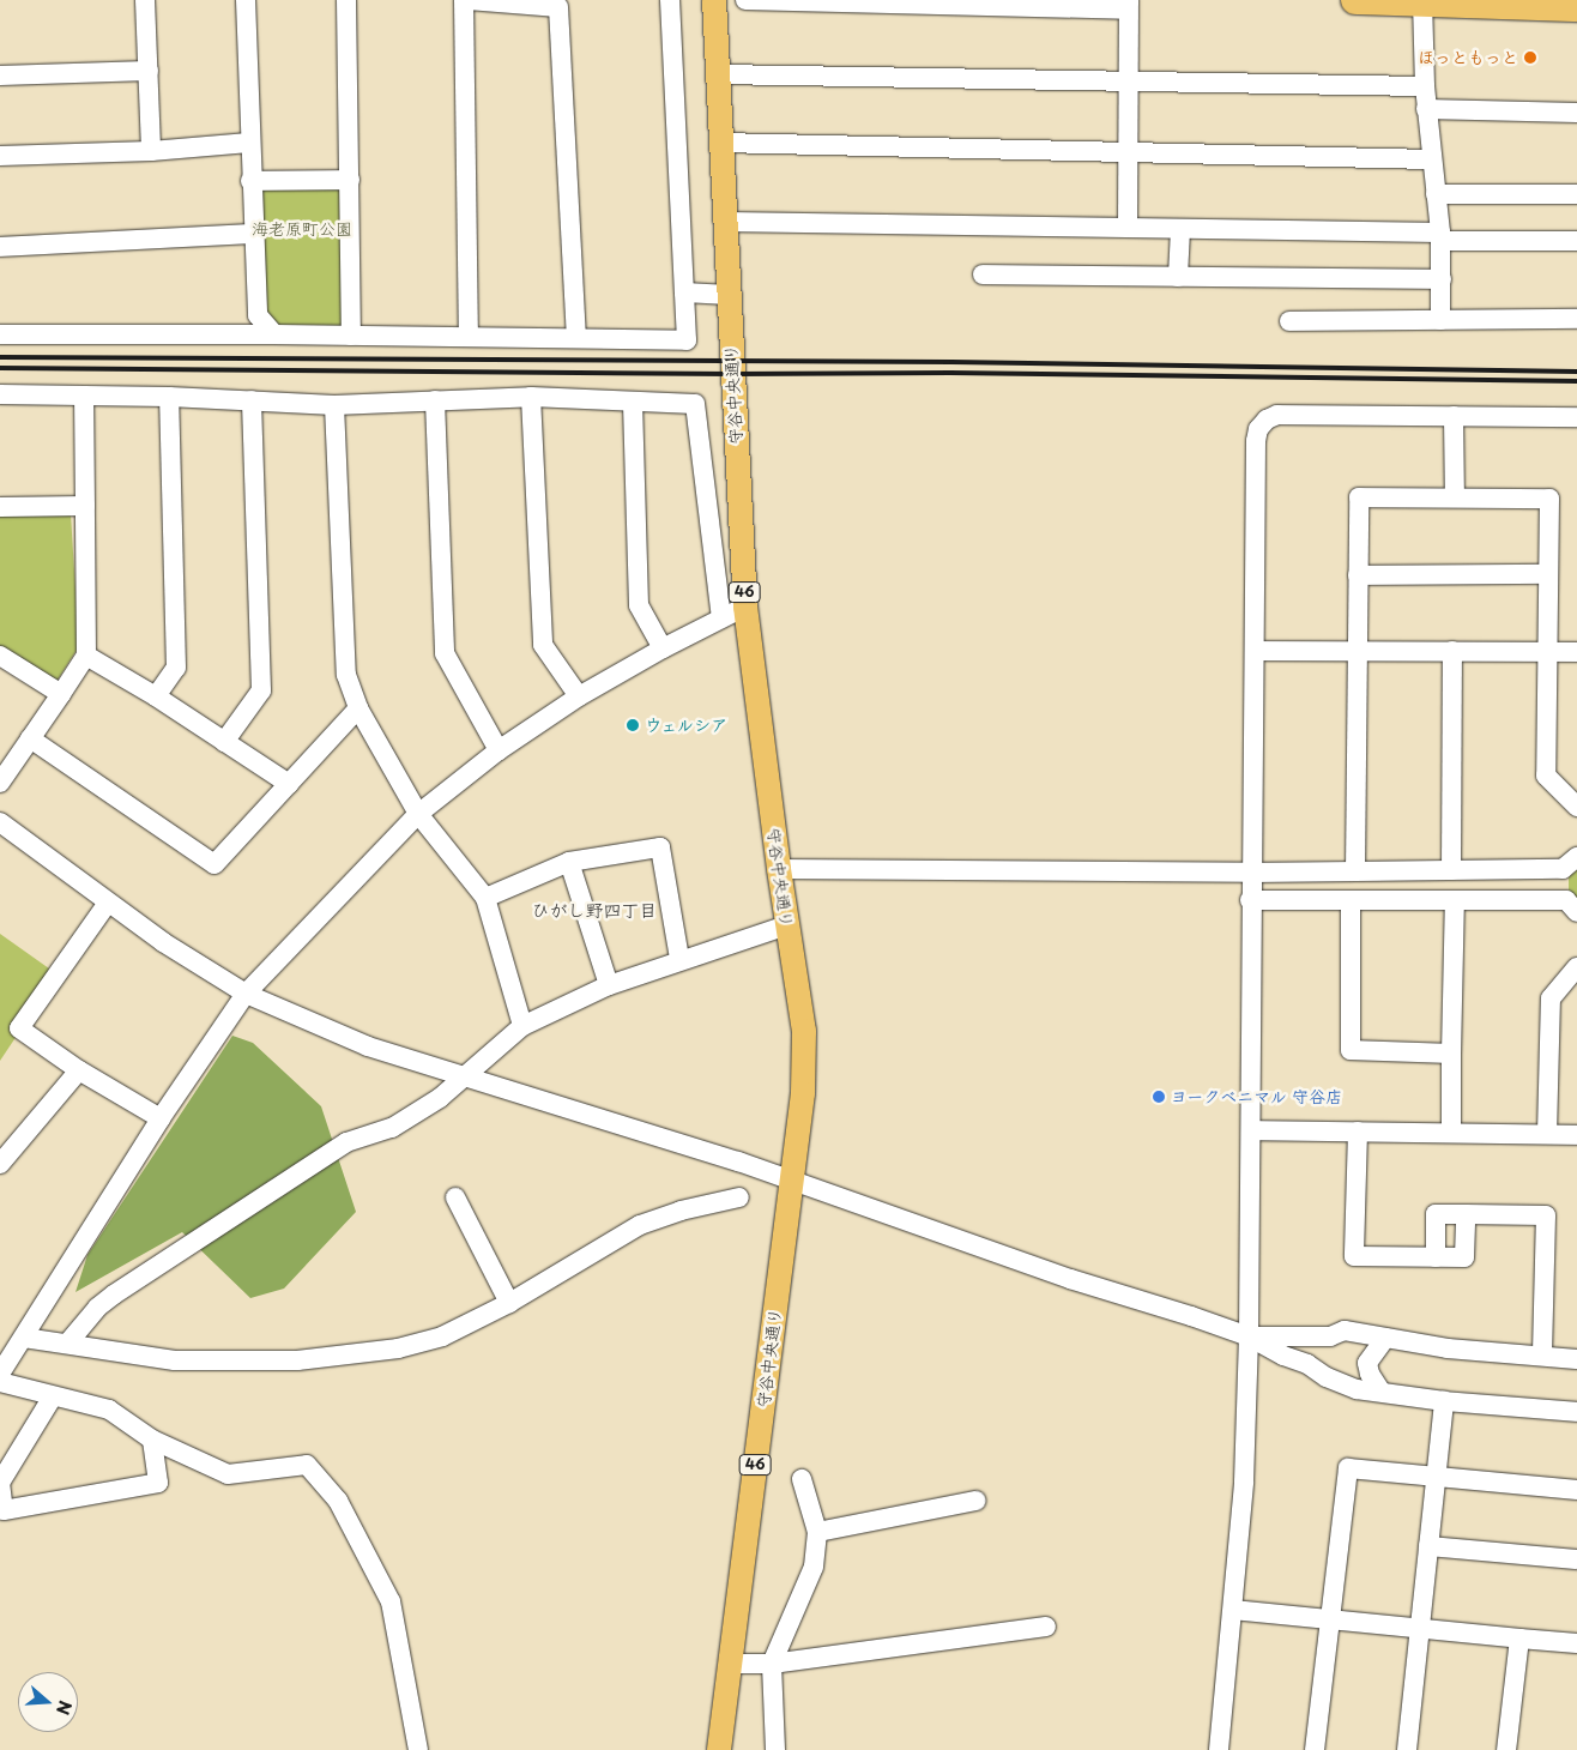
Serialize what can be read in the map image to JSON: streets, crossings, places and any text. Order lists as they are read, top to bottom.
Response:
{
  "streets": {
    "main road": ["守谷中央通り", "46"]
  },
  "districts": ["ひがし野四丁目"],
  "parks": ["海老原町公園"],
  "places": ["ほっともっと", "ウェルシア", "ヨークベニマル 守谷店"],
  "north": "right"
}
